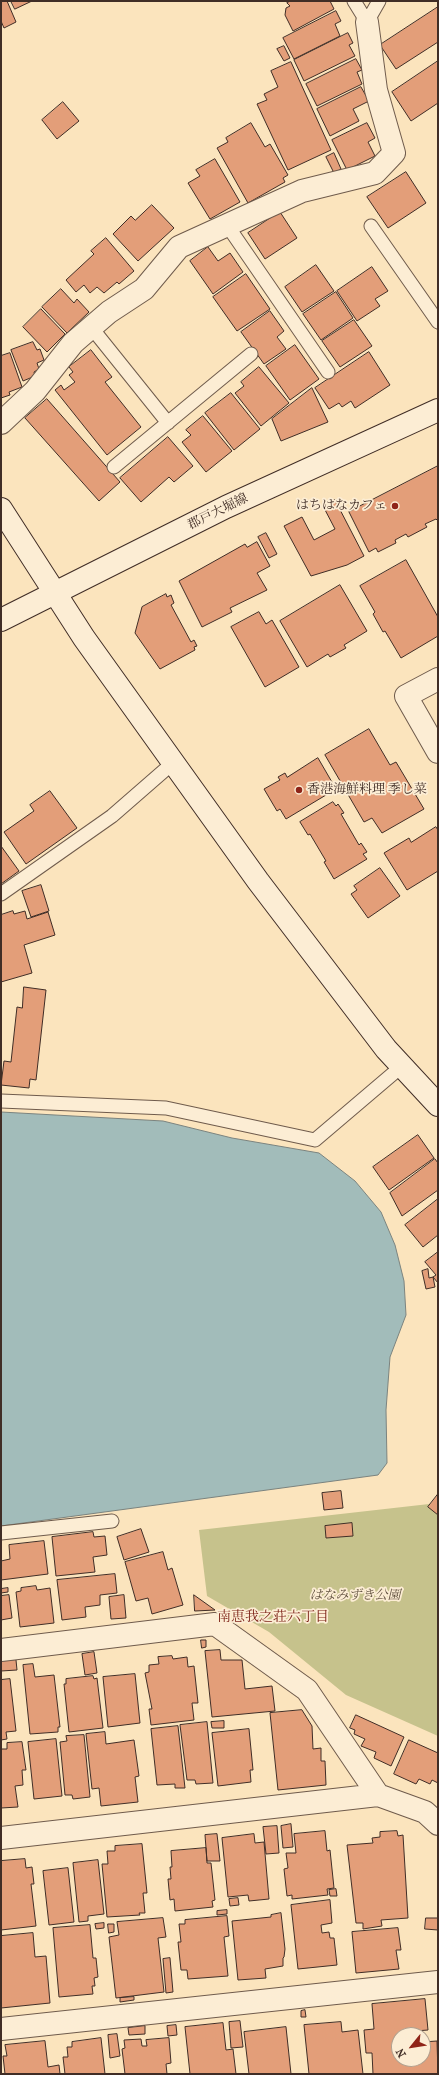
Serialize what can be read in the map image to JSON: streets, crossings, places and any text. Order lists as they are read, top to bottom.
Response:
{
  "streets": {
    "street": ["郡戸大堀線"]
  },
  "districts": ["南恵我之荘六丁目"],
  "parks": ["はなみずき公園"],
  "places": ["はちはなカフェ", "香港海鮮料理 季し菜"],
  "north": "bottom left"
}
